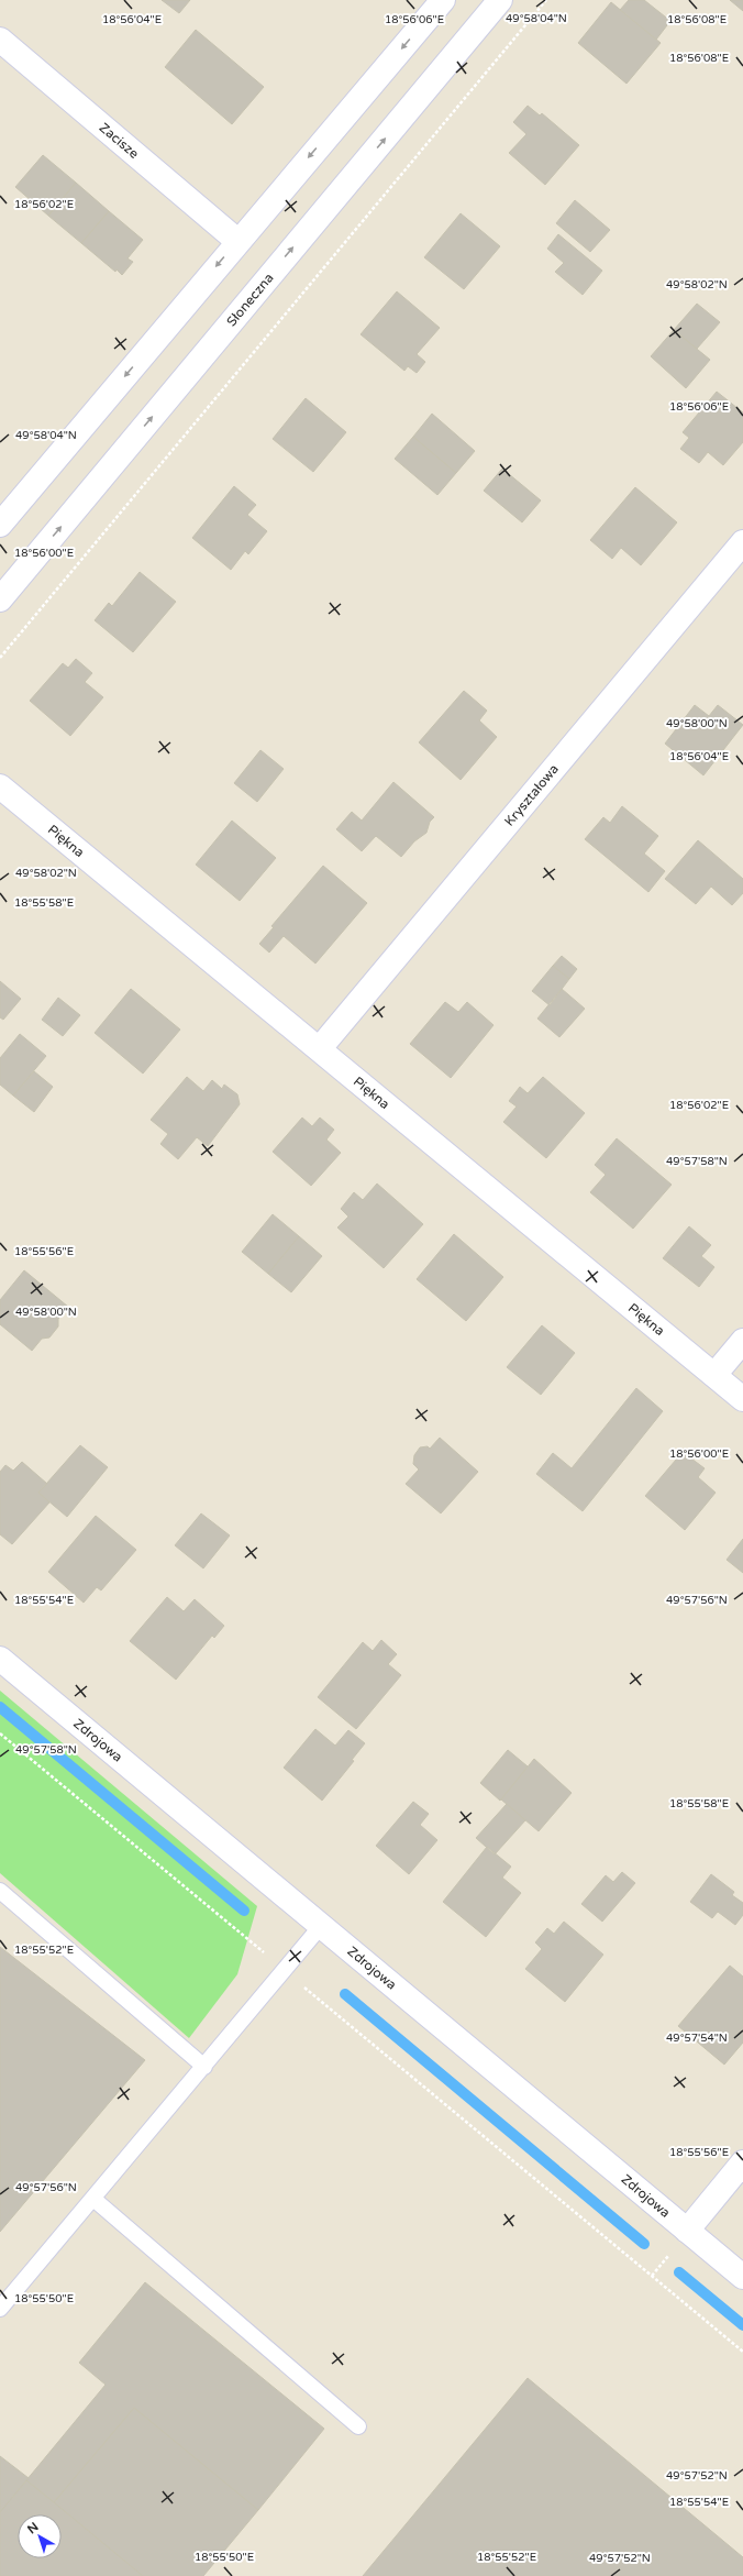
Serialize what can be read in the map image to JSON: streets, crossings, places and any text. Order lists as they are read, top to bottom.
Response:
{
  "streets": {
    "street": [
      "Zacisze",
      "Słoneczna",
      "Kryształowa",
      "Piękna",
      "Zdrojowa"
    ]
  },
  "crossings": [
    ["Kryształowa", "Piękna"]
  ],
  "north": "top left",
  "coordinates": [
    "49°58'04\"N",
    "18°56'04\"E",
    "18°56'06\"E",
    "18°56'08\"E",
    "18°56'02\"E",
    "49°58'02\"N",
    "18°56'00\"E",
    "49°58'00\"N",
    "18°55'58\"E",
    "49°57'58\"N",
    "18°55'56\"E",
    "49°57'56\"N",
    "18°55'54\"E",
    "18°55'52\"E",
    "49°57'54\"N",
    "18°55'50\"E",
    "49°57'52\"N"
  ]
}
